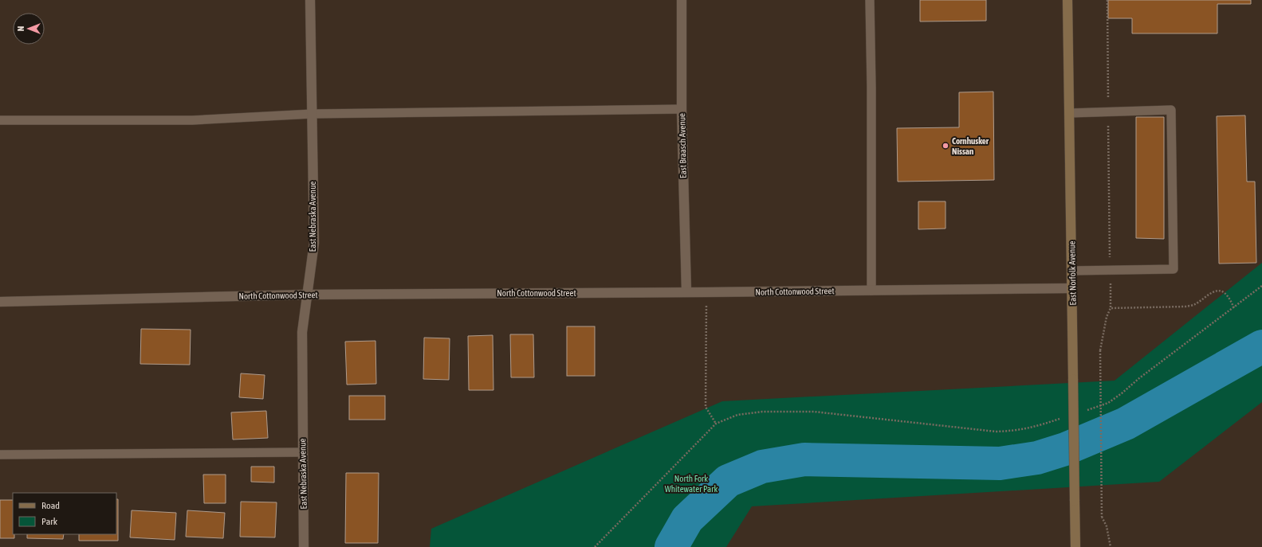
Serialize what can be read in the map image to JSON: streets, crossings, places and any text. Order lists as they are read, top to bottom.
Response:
{
  "streets": {
    "main road": ["East Norfolk Avenue"],
    "street": ["East Braasch Avenue", "East Nebraska Avenue", "North Cottonwood Street"]
  },
  "crossings": [
    ["East Braasch Avenue", "North Cottonwood Street"],
    ["East Nebraska Avenue", "North Cottonwood Street"],
    ["East Norfolk Avenue", "North Cottonwood Street"]
  ],
  "parks": ["North Fork Whitewater Park"],
  "places": ["Cornhusker Nissan"],
  "legend": ["Road", "Park"],
  "north": "left"
}
